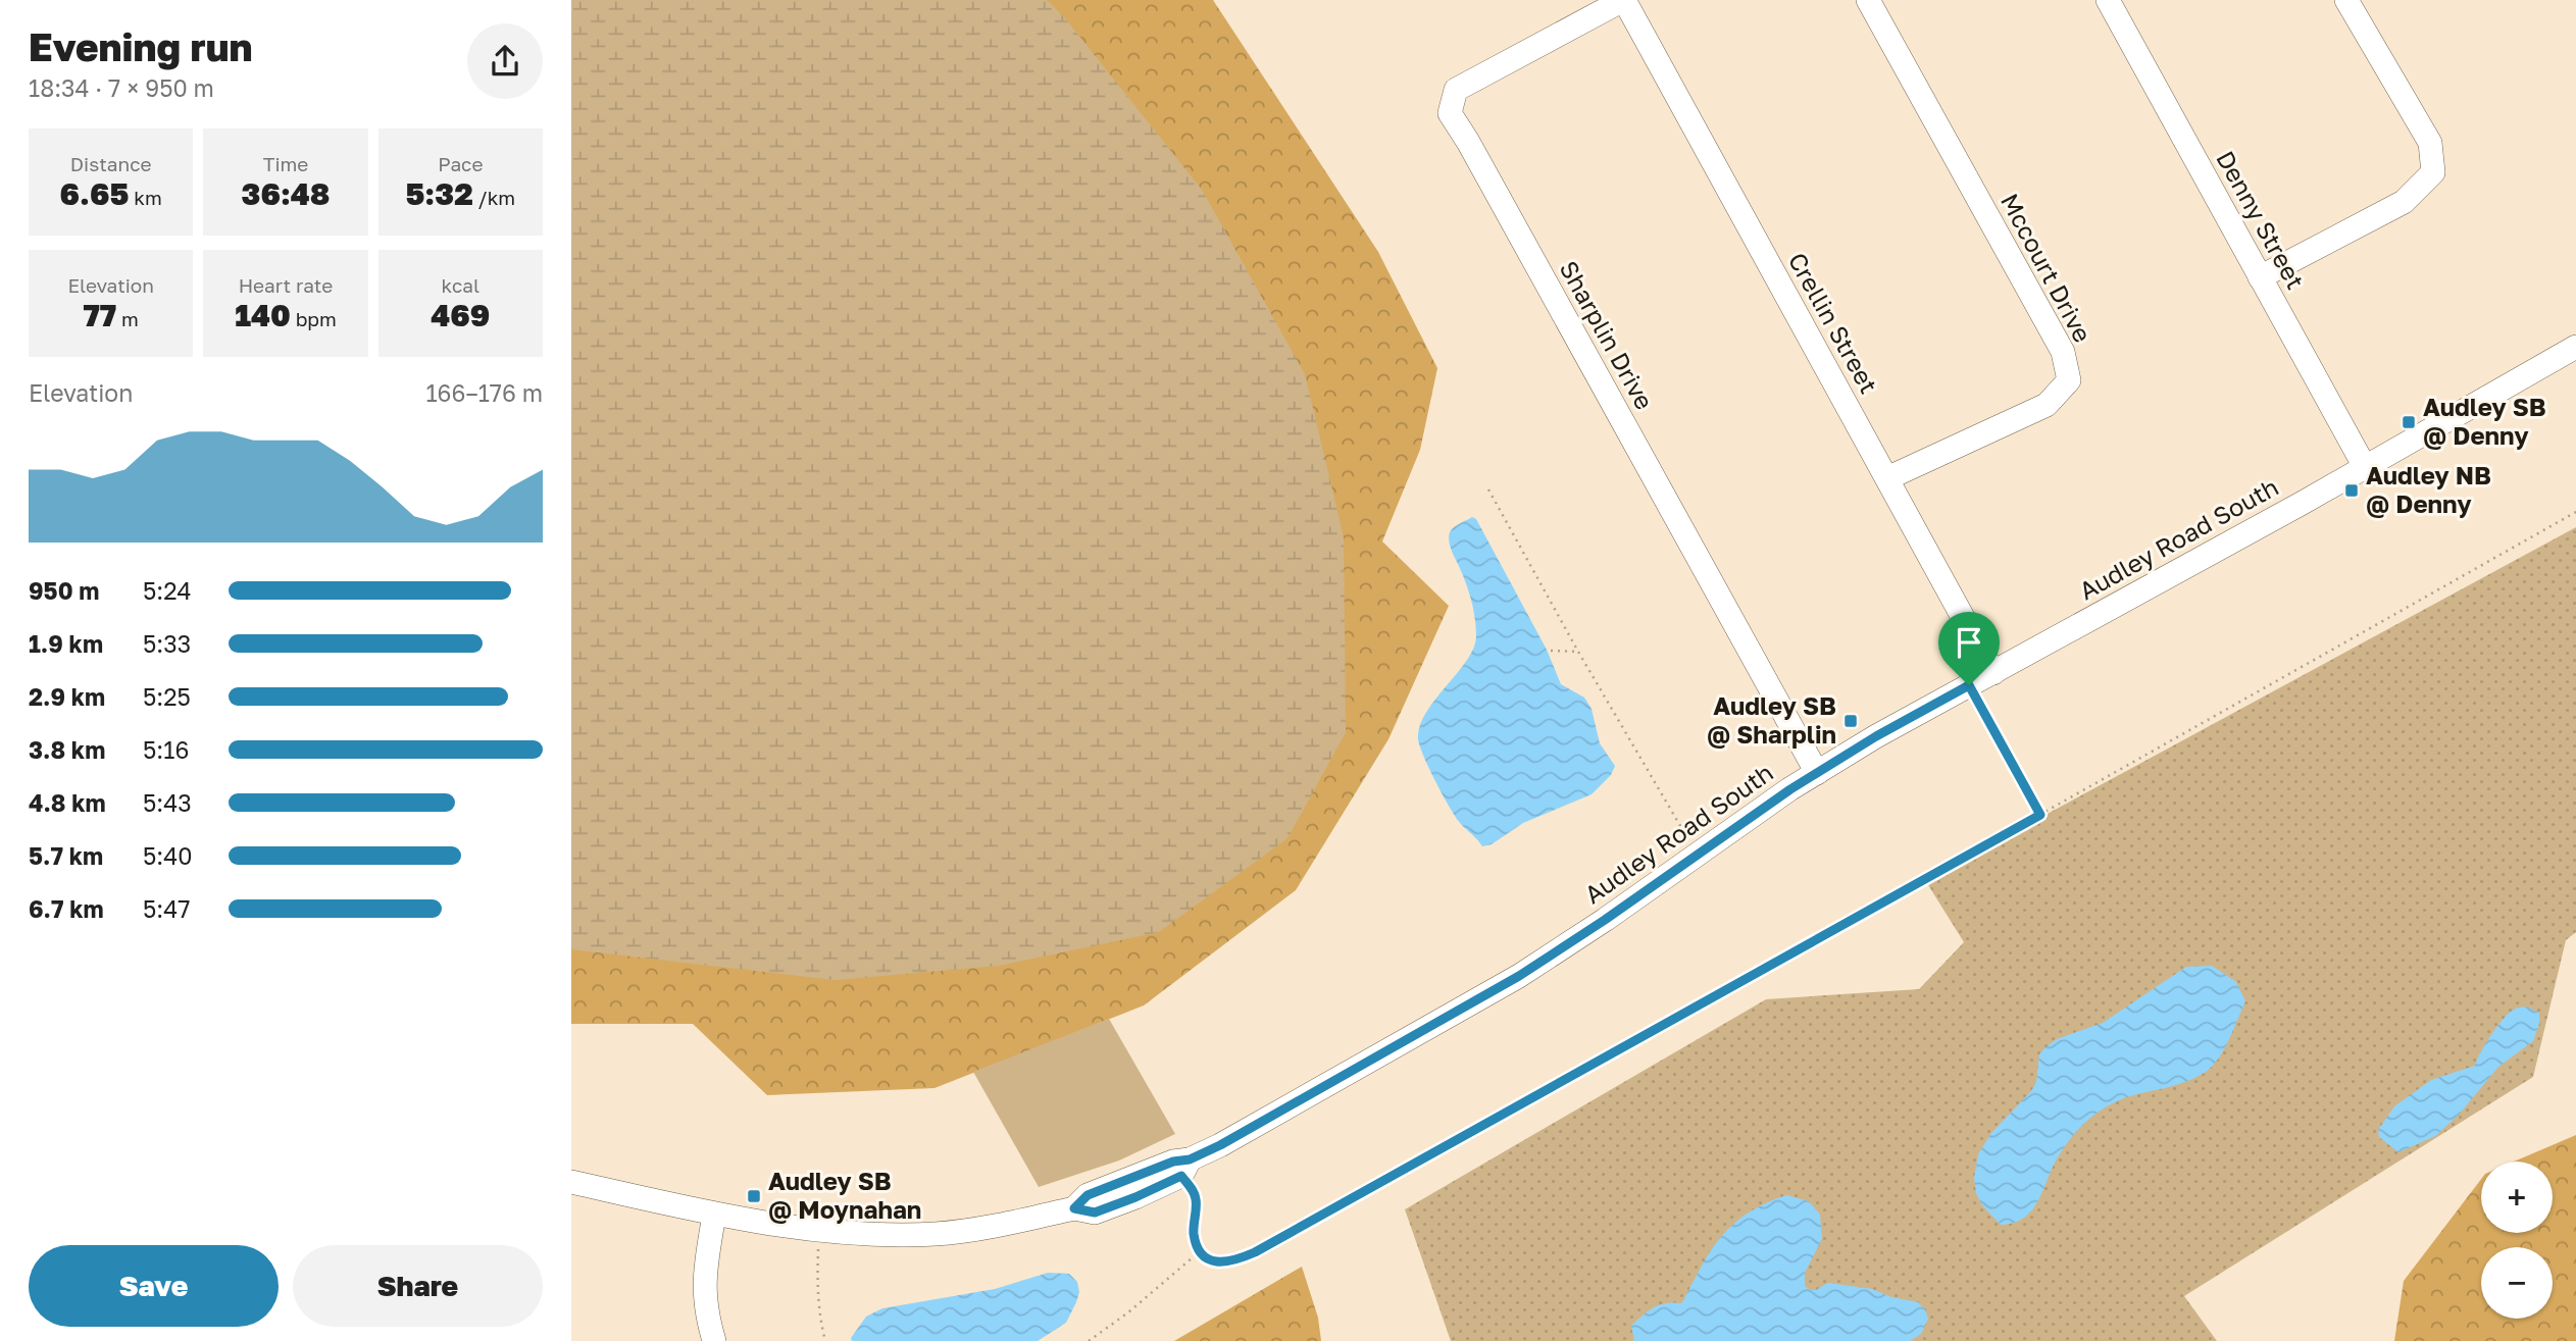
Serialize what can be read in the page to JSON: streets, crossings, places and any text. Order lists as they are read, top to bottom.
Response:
{
  "streets": {
    "street": [
      "Denny Street",
      "Mccourt Drive",
      "Crellin Street",
      "Sharplin Drive",
      "Audley Road South"
    ]
  },
  "crossings": [
    ["Denny Street", "Audley Road South"],
    ["Mccourt Drive", "Crellin Street"],
    ["Crellin Street", "Sharplin Drive"],
    ["Crellin Street", "Audley Road South"],
    ["Sharplin Drive", "Audley Road South"]
  ],
  "places": {
    "transit": [
      "Audley SB @ Denny",
      "Audley NB @ Denny",
      "Audley SB @ Sharplin",
      "Audley SB @ Moynahan"
    ]
  },
  "page": {
    "heading": ["Evening run", "18:34 · 7 × 950 m"],
    "stats": [
      ["Distance", "6.65 km"],
      ["Time", "36:48"],
      ["Pace", "5:32 /km"],
      ["Elevation", "77 m"],
      ["Heart rate", "140 bpm"],
      ["kcal", "469"]
    ],
    "chart": ["Elevation", "166–176 m"],
    "list": [
      {
        "name": "950 m",
        "note": "5:24"
      },
      {
        "name": "1.9 km",
        "note": "5:33"
      },
      {
        "name": "2.9 km",
        "note": "5:25"
      },
      {
        "name": "3.8 km",
        "note": "5:16"
      },
      {
        "name": "4.8 km",
        "note": "5:43"
      },
      {
        "name": "5.7 km",
        "note": "5:40"
      },
      {
        "name": "6.7 km",
        "note": "5:47"
      }
    ],
    "map_buttons": ["+", "−"],
    "buttons": ["Save", "Share"]
  }
}
